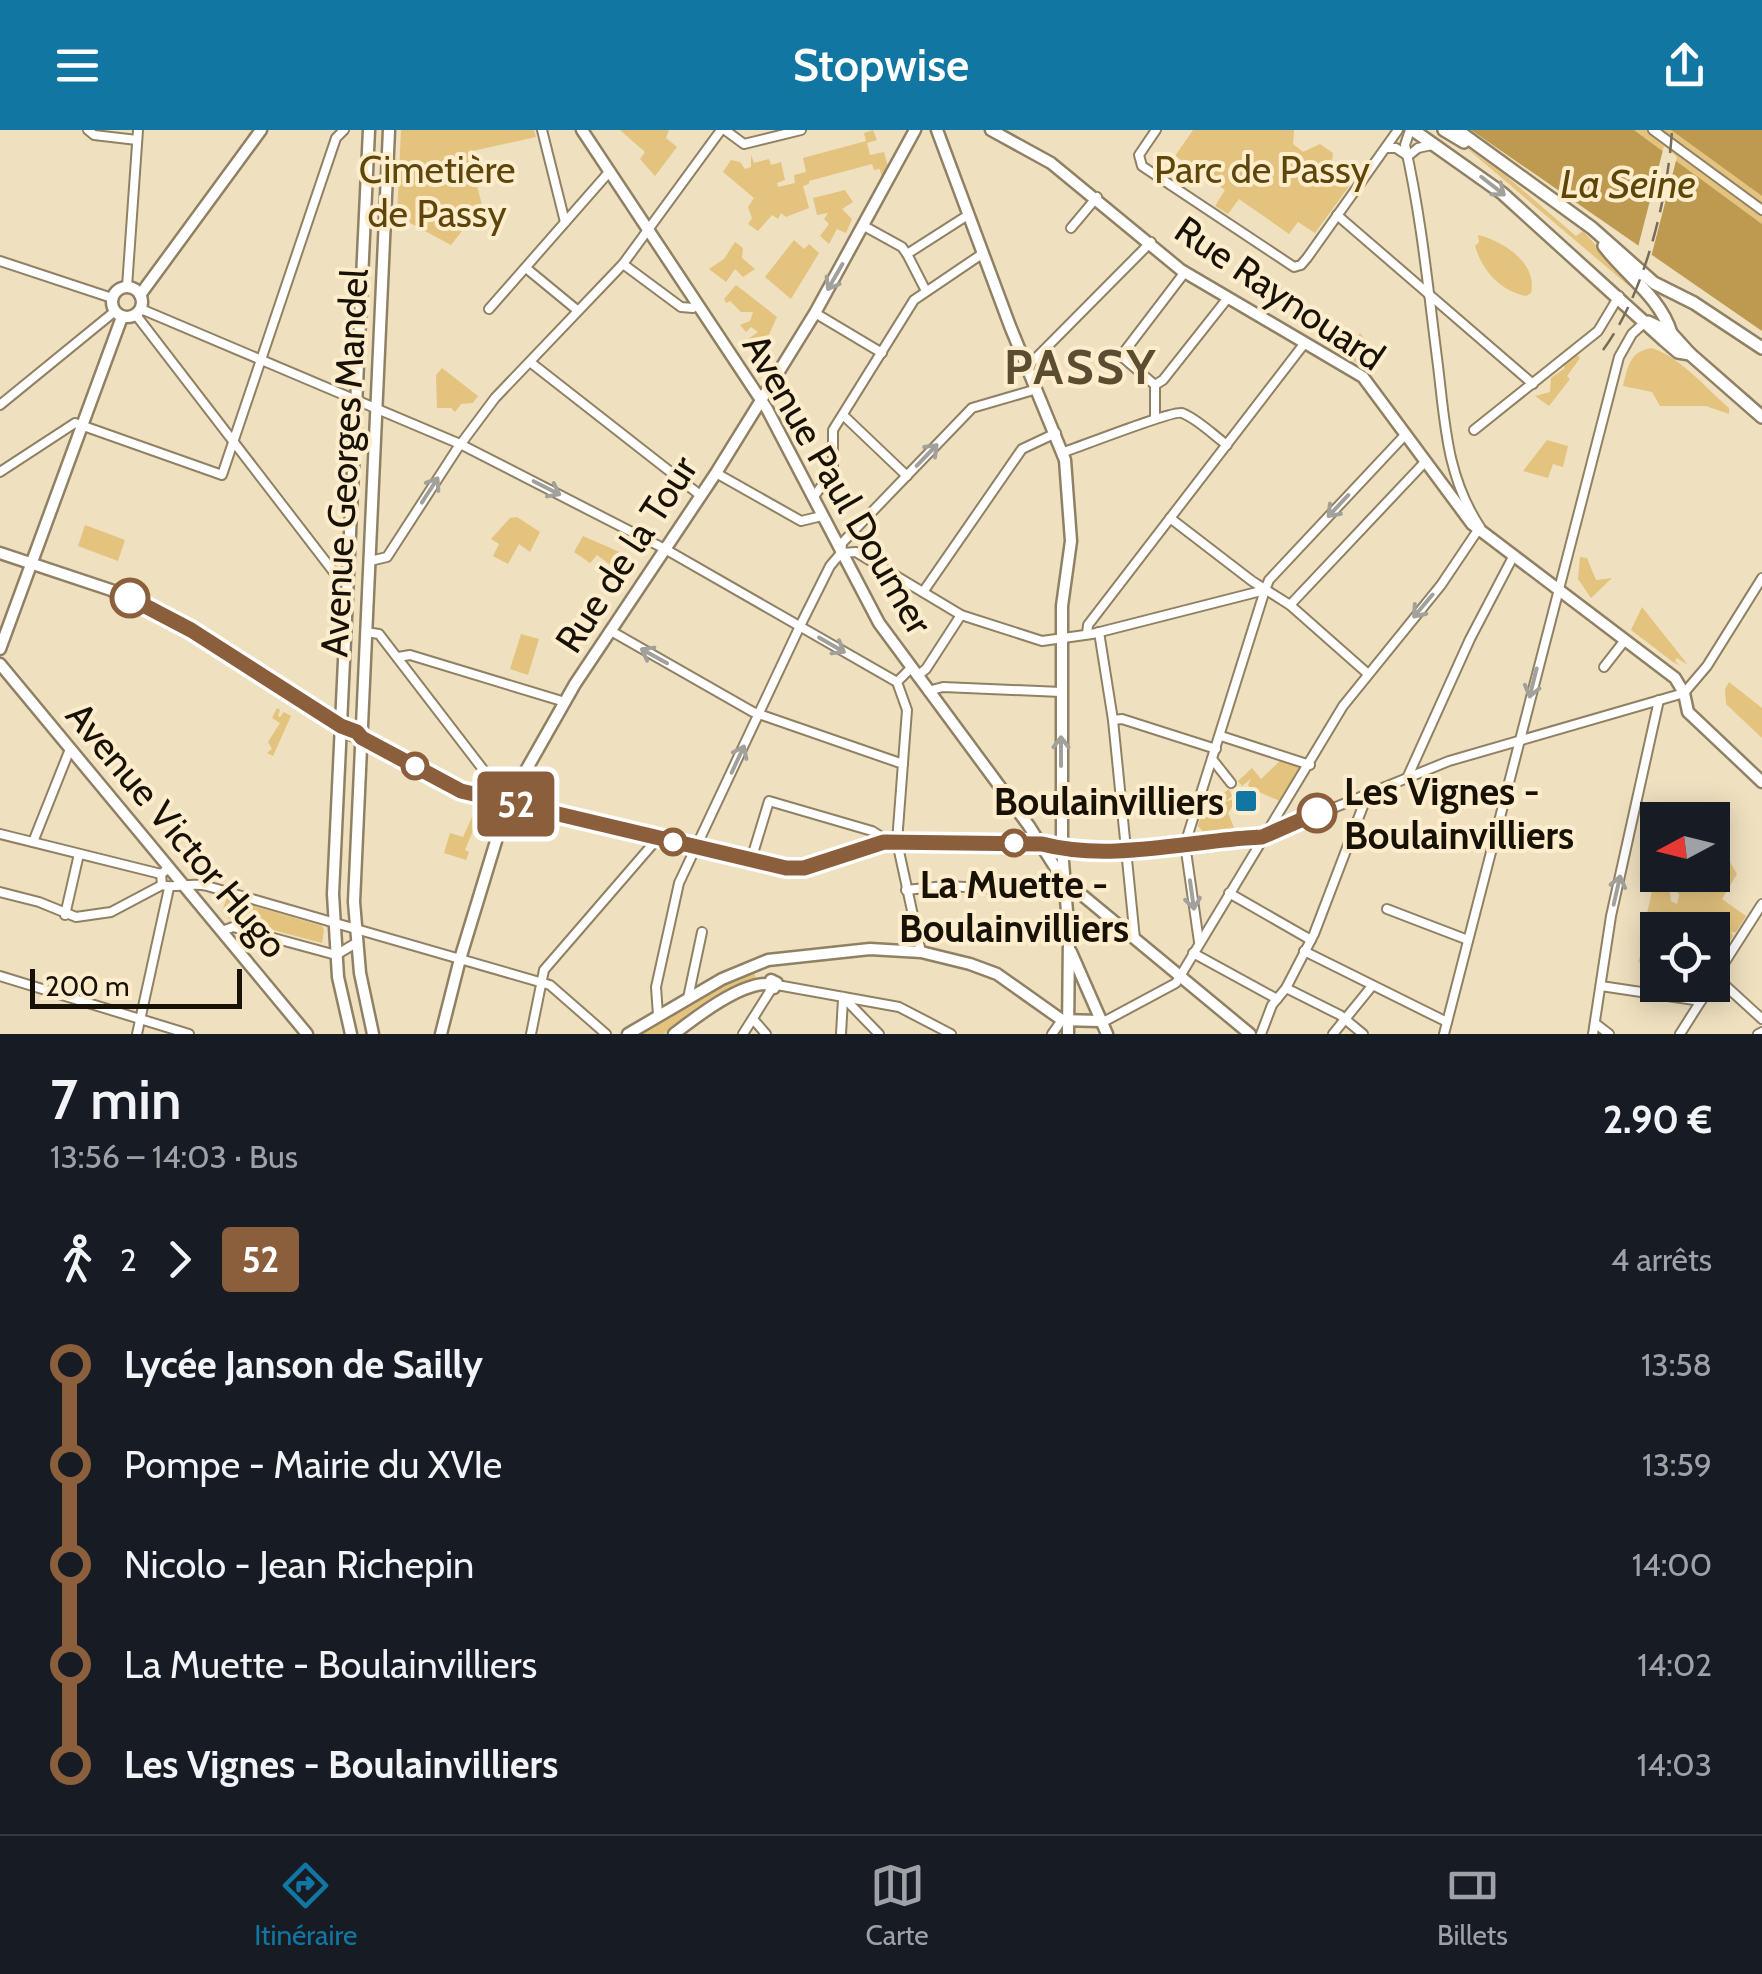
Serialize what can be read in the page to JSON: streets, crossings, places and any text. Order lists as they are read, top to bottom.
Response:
{
  "streets": {
    "street": [
      "Rue Raynouard",
      "Avenue Georges Mandel",
      "Avenue Paul Doumer",
      "Rue de la Tour",
      "Avenue Victor Hugo"
    ]
  },
  "crossings": [
    ["Avenue Paul Doumer", "Rue de la Tour"]
  ],
  "districts": ["PASSY"],
  "water": ["La Seine"],
  "parks": ["Cimetière de Passy", "Parc de Passy"],
  "places": {
    "transit": ["Boulainvilliers"],
    "other": ["Les Vignes - Boulainvilliers", "La Muette - Boulainvilliers"]
  },
  "lines": ["bus line 52"],
  "scale_bar": "200 m",
  "north": "left",
  "page": {
    "header": "Stopwise",
    "on_map": "52",
    "scale": "200 m",
    "heading": ["7 min", "13:56 – 14:03 · Bus", "2.90 €"],
    "legs": ["2", "52", "4 arrêts"],
    "list": [
      {
        "name": "Lycée Janson de Sailly",
        "value": "13:58"
      },
      {
        "name": "Pompe - Mairie du XVIe",
        "value": "13:59"
      },
      {
        "name": "Nicolo - Jean Richepin",
        "value": "14:00"
      },
      {
        "name": "La Muette - Boulainvilliers",
        "value": "14:02"
      },
      {
        "name": "Les Vignes - Boulainvilliers",
        "value": "14:03"
      }
    ],
    "tabs": ["Itinéraire", "Carte", "Billets"]
  }
}
